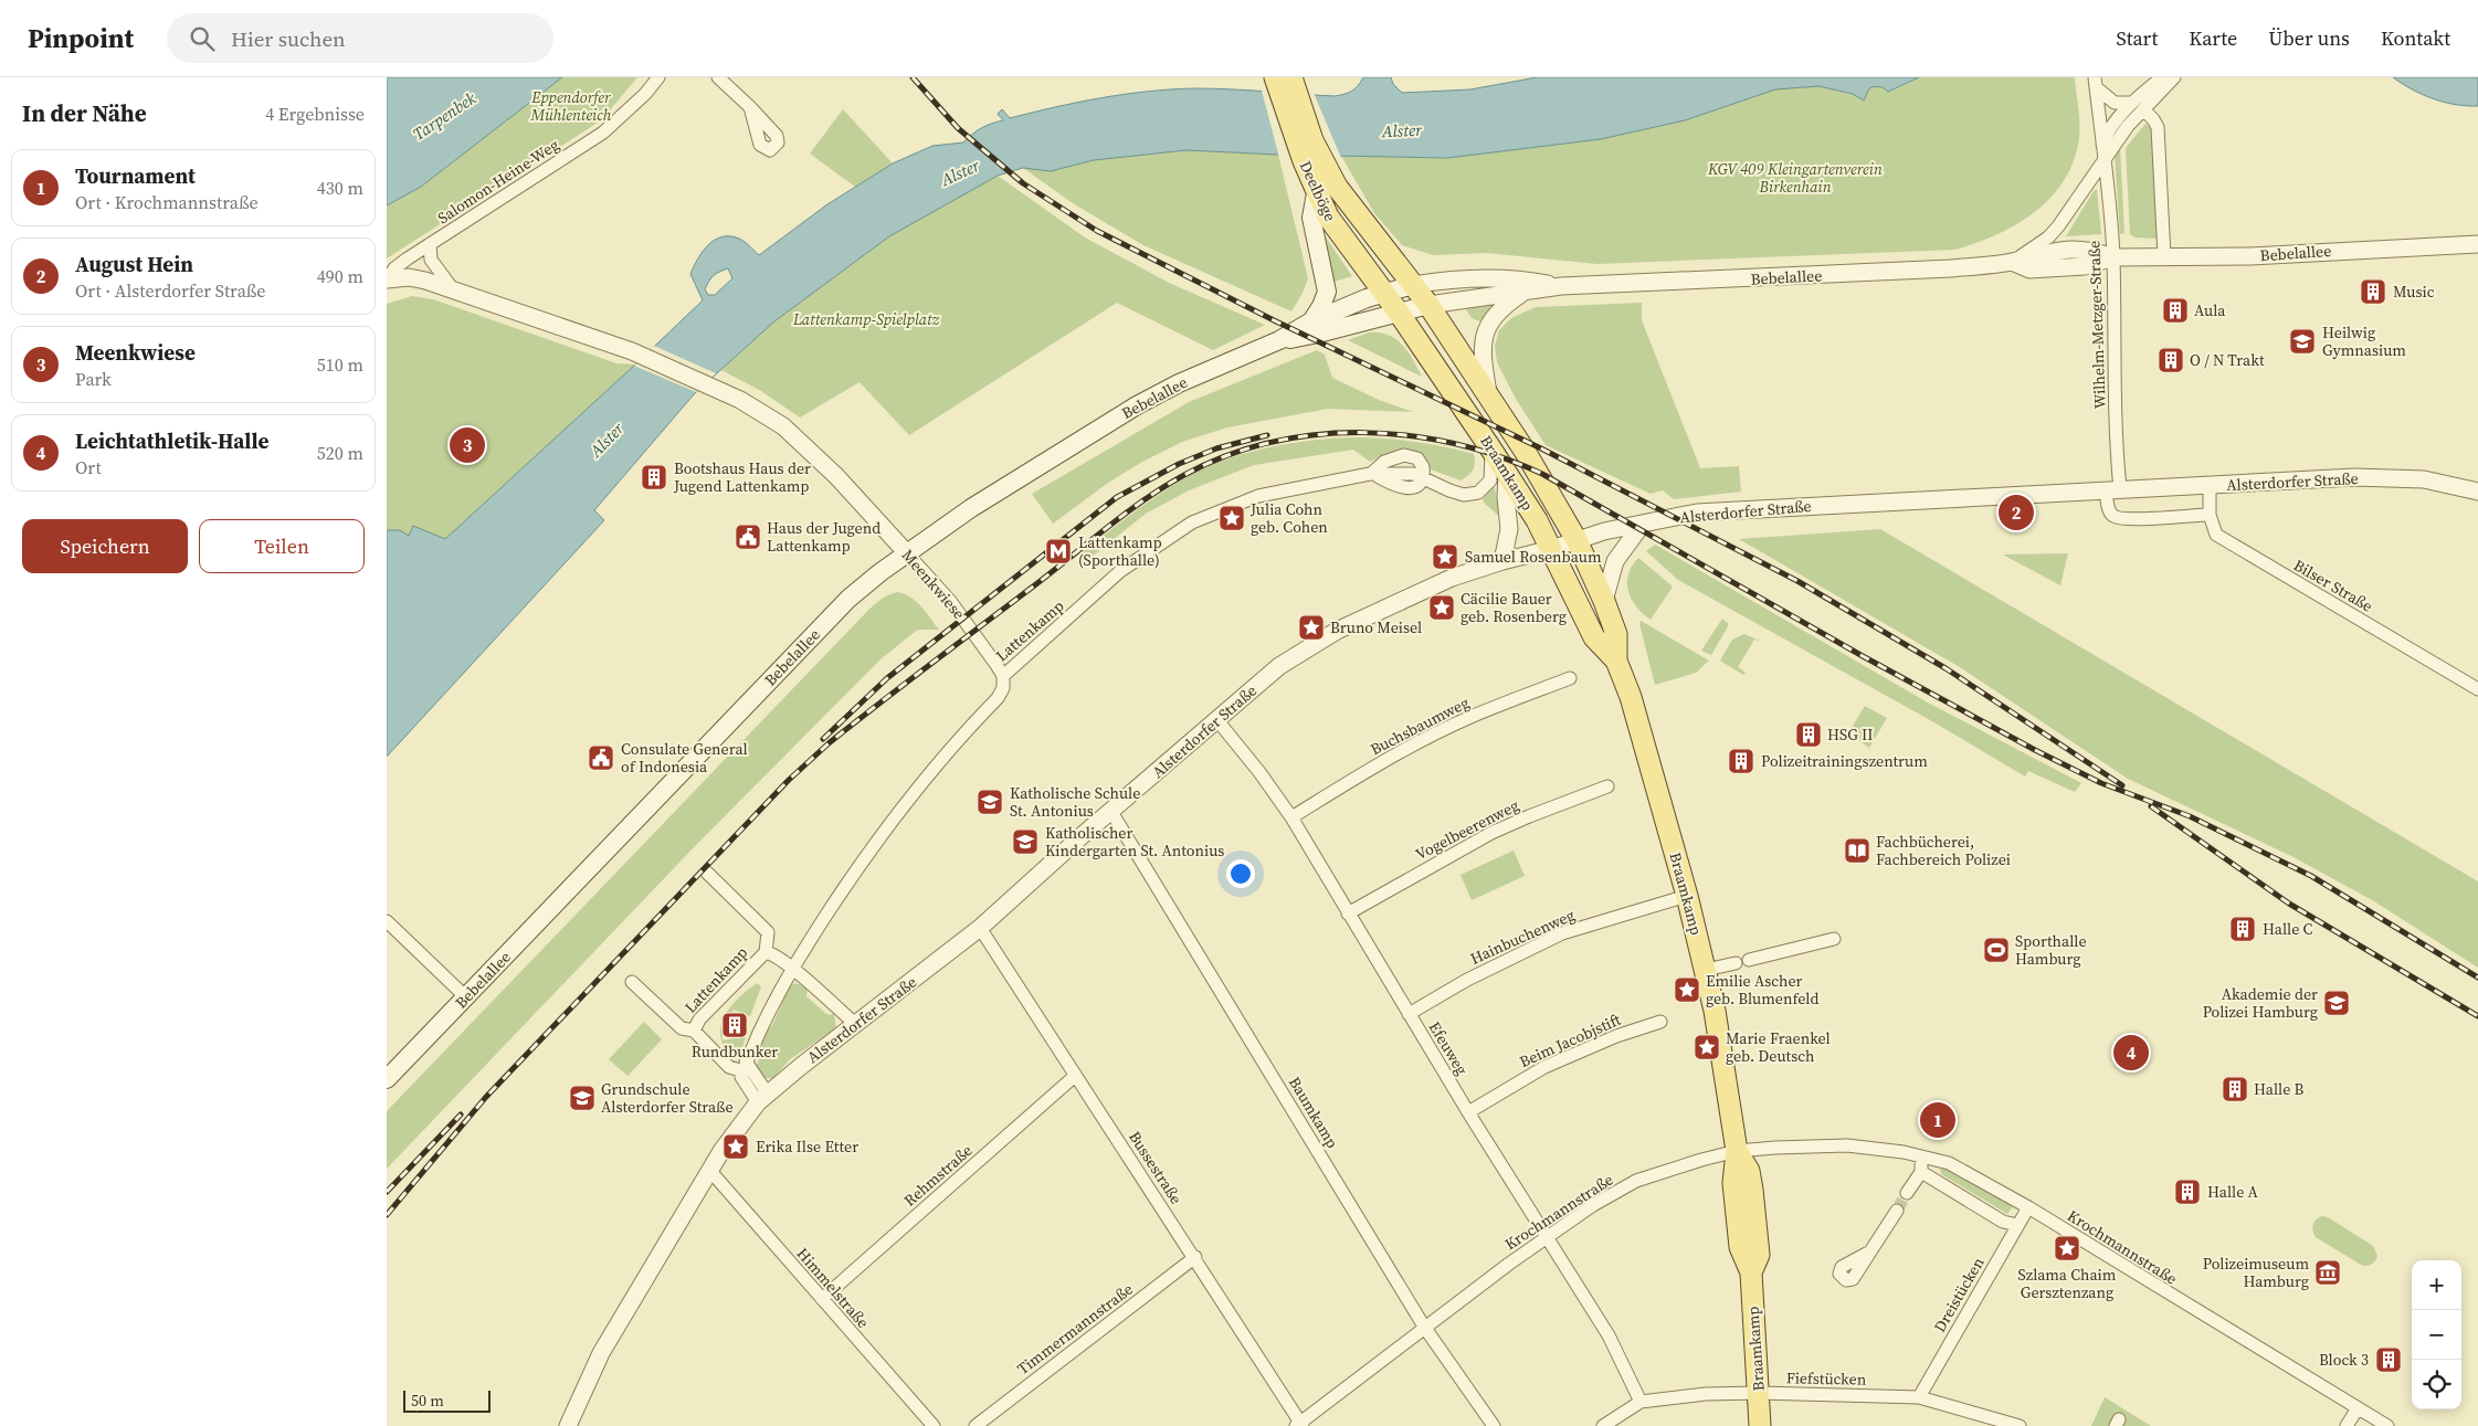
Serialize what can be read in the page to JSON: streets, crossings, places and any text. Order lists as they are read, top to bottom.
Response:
{
  "streets": {
    "main road": ["Deelböge", "Bebelallee", "Braamkamp"],
    "street": [
      "Salomon-Heine-Weg",
      "Wilhelm-Metzger-Straße",
      "Alsterdorfer Straße",
      "Meenkwiese",
      "Bilser Straße",
      "Lattenkamp",
      "Buchsbaumweg",
      "Vogelbeerenweg",
      "Hainbuchenweg",
      "Beim Jacobjstift",
      "Efeuweg",
      "Baumkamp",
      "Bussestraße",
      "Rehmstraße",
      "Krochmannstraße",
      "Himmelstraße",
      "Dreistücken",
      "Timmermannstraße",
      "Fiefstücken"
    ]
  },
  "crossings": [
    ["Salomon-Heine-Weg", "Meenkwiese"],
    ["Deelböge", "Bebelallee"],
    ["Deelböge", "Braamkamp"],
    ["Bebelallee", "Wilhelm-Metzger-Straße"],
    ["Bebelallee", "Braamkamp"],
    ["Bebelallee", "Meenkwiese"],
    ["Wilhelm-Metzger-Straße", "Alsterdorfer Straße"],
    ["Braamkamp", "Alsterdorfer Straße"],
    ["Braamkamp", "Lattenkamp"],
    ["Braamkamp", "Hainbuchenweg"],
    ["Braamkamp", "Krochmannstraße"],
    ["Braamkamp", "Fiefstücken"],
    ["Alsterdorfer Straße", "Bilser Straße"],
    ["Alsterdorfer Straße", "Lattenkamp"],
    ["Alsterdorfer Straße", "Efeuweg"],
    ["Alsterdorfer Straße", "Baumkamp"],
    ["Alsterdorfer Straße", "Bussestraße"],
    ["Alsterdorfer Straße", "Himmelstraße"],
    ["Meenkwiese", "Lattenkamp"],
    ["Buchsbaumweg", "Efeuweg"],
    ["Vogelbeerenweg", "Efeuweg"],
    ["Hainbuchenweg", "Efeuweg"],
    ["Beim Jacobjstift", "Efeuweg"],
    ["Efeuweg", "Krochmannstraße"],
    ["Efeuweg", "Fiefstücken"],
    ["Baumkamp", "Krochmannstraße"],
    ["Bussestraße", "Rehmstraße"],
    ["Bussestraße", "Krochmannstraße"],
    ["Bussestraße", "Timmermannstraße"],
    ["Rehmstraße", "Himmelstraße"],
    ["Krochmannstraße", "Dreistücken"],
    ["Dreistücken", "Fiefstücken"]
  ],
  "water": ["Tarpenbek", "Alster"],
  "parks": ["Eppendorfer Mühlenteich", "KGV 409 Kleingartenverein Birkenhain", "Lattenkamp-Spielplatz"],
  "places": {
    "building": [
      "Music",
      "Aula",
      "O / N Trakt",
      "Bootshaus Haus der Jugend Lattenkamp",
      "HSG II",
      "Polizeitrainingszentrum",
      "Halle C",
      "Rundbunker",
      "Halle B",
      "Halle A",
      "Block 3"
    ],
    "school or university": [
      "Heilwig Gymnasium",
      "Katholische Schule St. Antonius",
      "Katholischer Kindergarten St. Antonius",
      "Akademie der Polizei Hamburg",
      "Grundschule Alsterdorfer Straße"
    ],
    "place": [
      "Julia Cohn geb. Cohen",
      "Samuel Rosenbaum",
      "Cäcilie Bauer geb. Rosenberg",
      "Bruno Meisel",
      "Emilie Ascher geb. Blumenfeld",
      "Marie Fraenkel geb. Deutsch",
      "Erika Ilse Etter",
      "Szlama Chaim Gersztenzang"
    ],
    "public building": ["Haus der Jugend Lattenkamp", "Consulate General of Indonesia"],
    "metro station": ["Lattenkamp (Sporthalle)"],
    "library": ["Fachbücherei, Fachbereich Polizei"],
    "sports": ["Sporthalle Hamburg"],
    "museum": ["Polizeimuseum Hamburg"]
  },
  "scale_bar": "50 m",
  "page": {
    "header": "Pinpoint",
    "search": "Hier suchen",
    "nav": [
      "Start",
      "Karte",
      "Über uns",
      "Kontakt"
    ],
    "heading": ["In der Nähe", "4 Ergebnisse"],
    "list": [
      {
        "mark": "1",
        "name": "Tournament",
        "note": "Ort · Krochmannstraße",
        "value": "430 m"
      },
      {
        "mark": "2",
        "name": "August Hein",
        "note": "Ort · Alsterdorfer Straße",
        "value": "490 m"
      },
      {
        "mark": "3",
        "name": "Meenkwiese",
        "note": "Park",
        "value": "510 m"
      },
      {
        "mark": "4",
        "name": "Leichtathletik-Halle",
        "note": "Ort",
        "value": "520 m"
      }
    ],
    "pins": [
      "3",
      "2",
      "4",
      "1"
    ],
    "buttons": ["Speichern", "Teilen"],
    "map_buttons": ["+", "−"],
    "scale": "50 m"
  }
}
